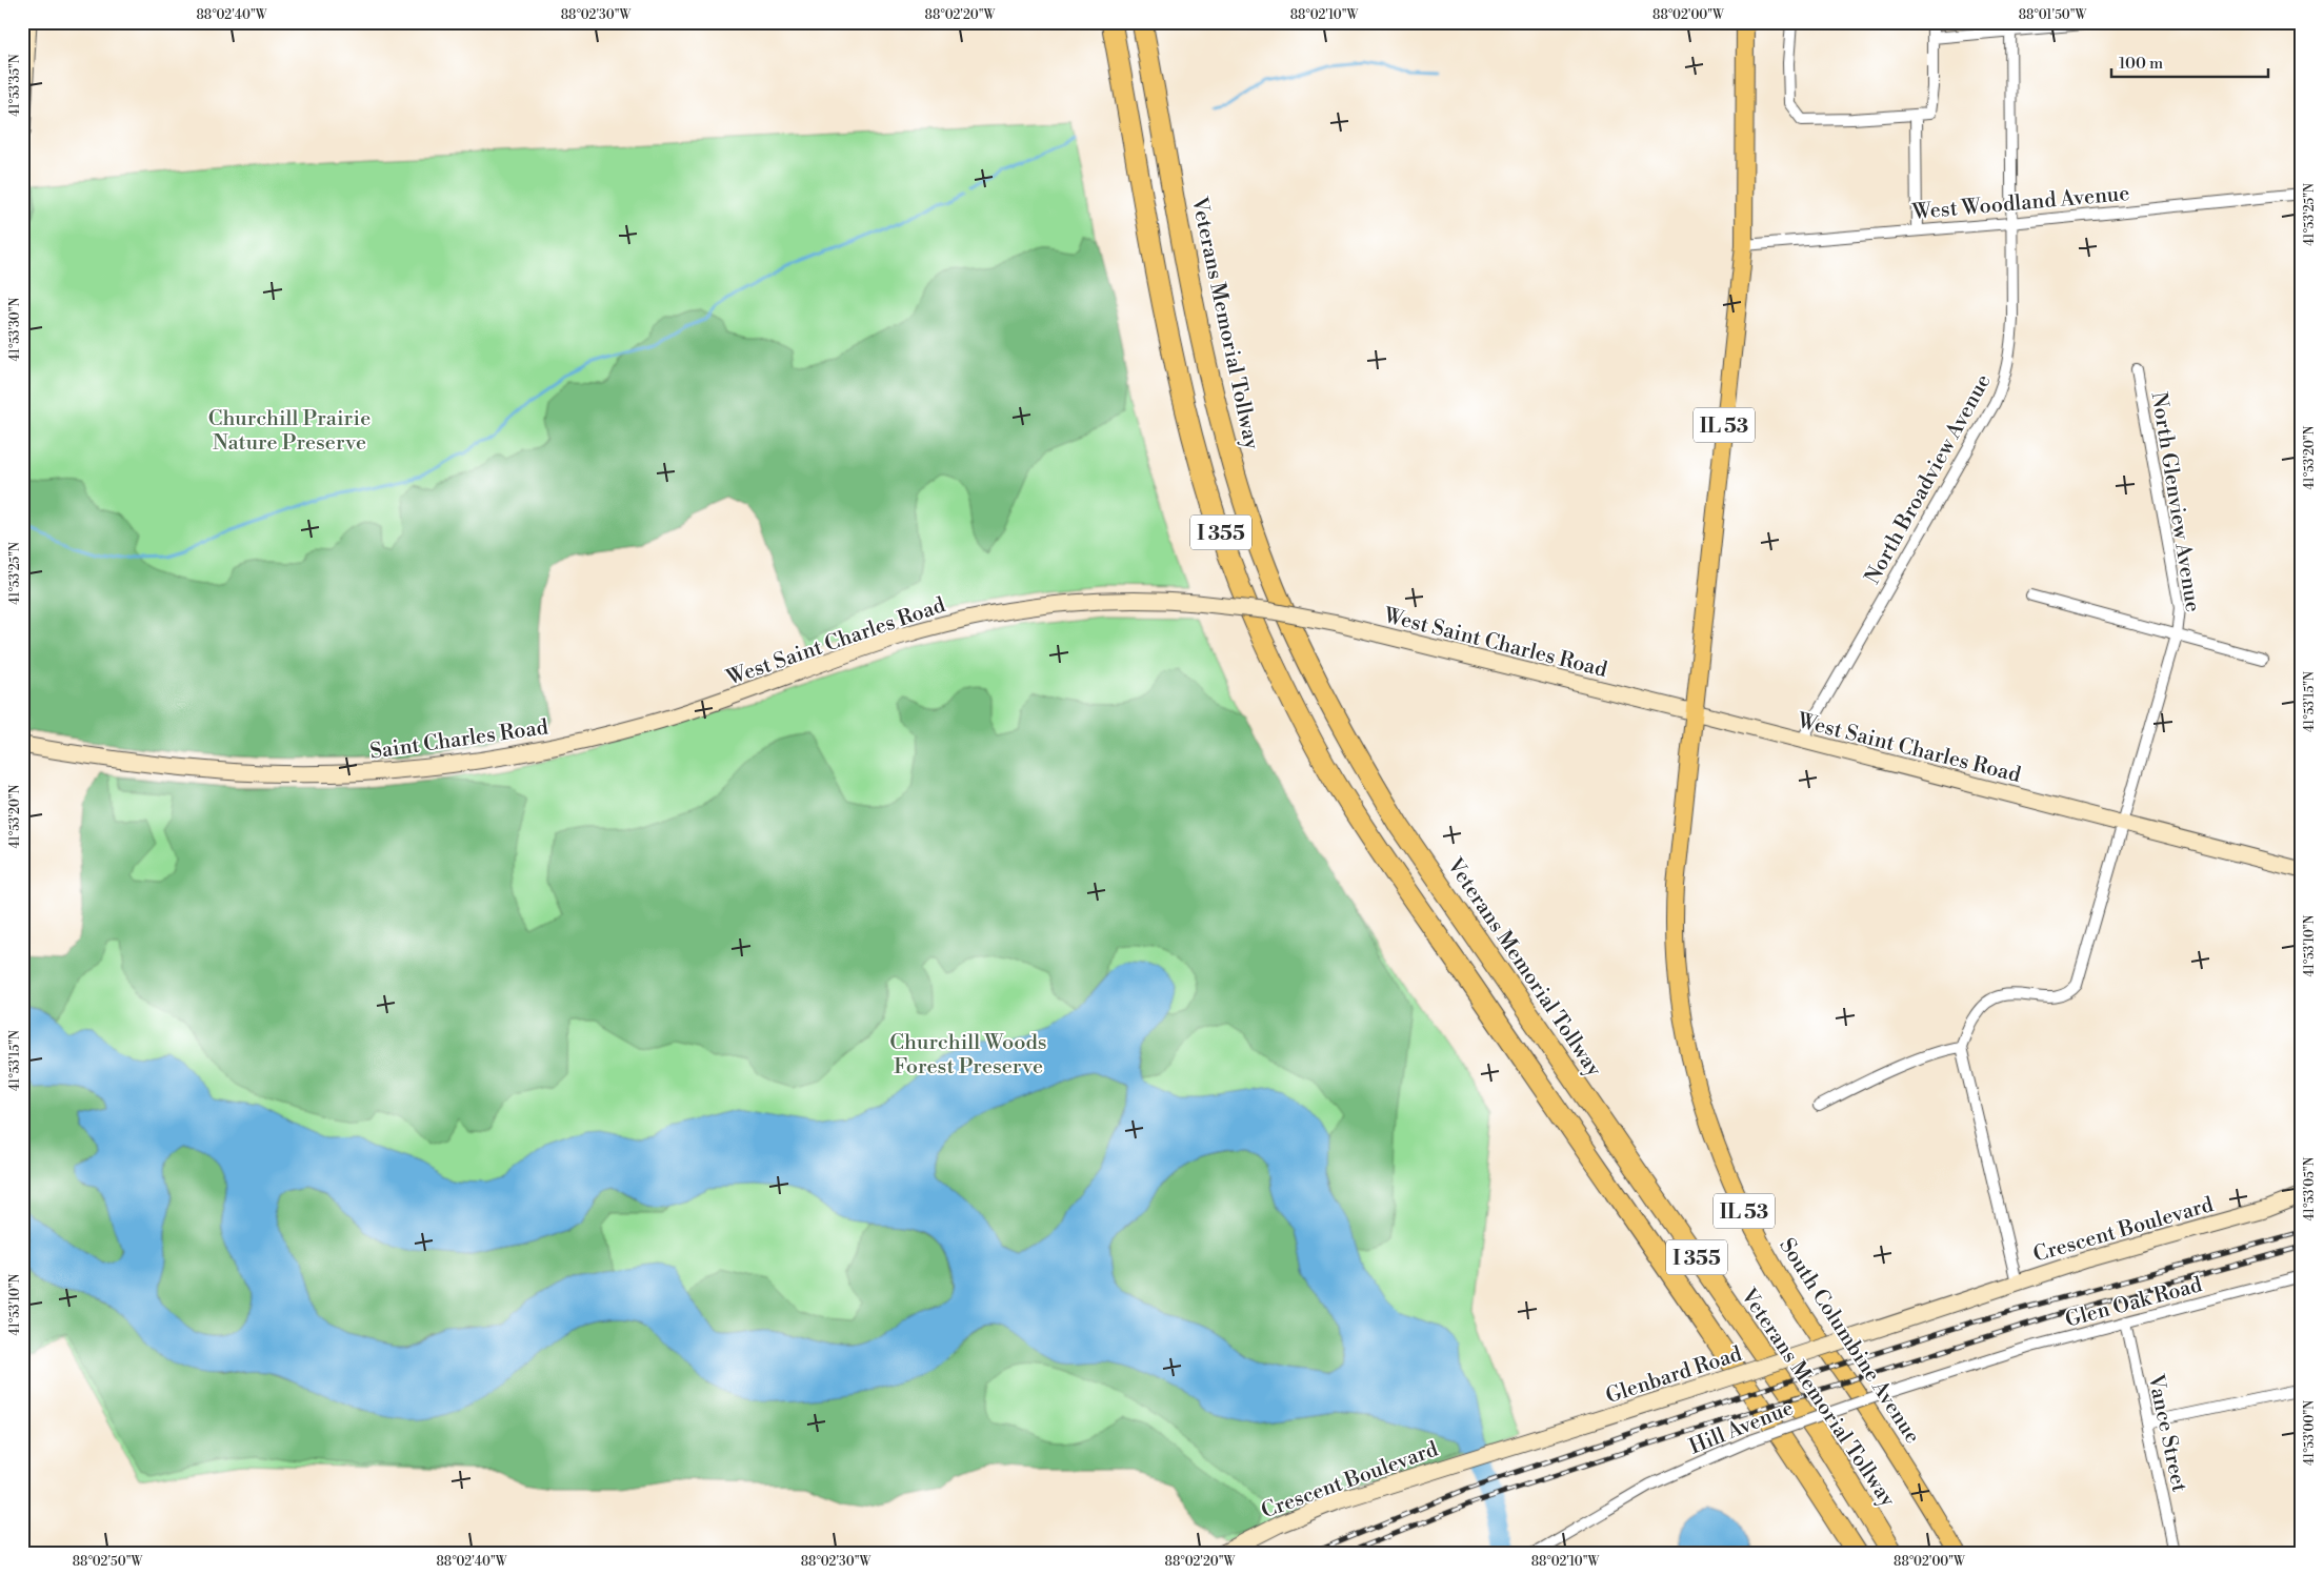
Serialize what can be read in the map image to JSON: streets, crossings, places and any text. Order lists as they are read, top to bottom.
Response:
{
  "streets": {
    "highway": ["Veterans Memorial Tollway", "I 355"],
    "main road": [
      "IL 53",
      "West Saint Charles Road",
      "Saint Charles Road",
      "Crescent Boulevard",
      "South Columbine Avenue",
      "Glenbard Road"
    ],
    "street": [
      "West Woodland Avenue",
      "North Broadview Avenue",
      "North Glenview Avenue",
      "Glen Oak Road",
      "Hill Avenue",
      "Vance Street"
    ]
  },
  "crossings": [
    ["West Woodland Avenue", "IL 53"],
    ["West Woodland Avenue", "North Broadview Avenue"],
    ["IL 53", "West Saint Charles Road"],
    ["IL 53", "South Columbine Avenue"],
    ["North Broadview Avenue", "West Saint Charles Road"],
    ["North Glenview Avenue", "West Saint Charles Road"],
    ["West Saint Charles Road", "Saint Charles Road"],
    ["West Saint Charles Road", "South Columbine Avenue"],
    ["Crescent Boulevard", "Glenbard Road"],
    ["Glen Oak Road", "Hill Avenue"],
    ["Glen Oak Road", "Vance Street"]
  ],
  "parks": ["Churchill Prairie Nature Preserve", "Churchill Woods Forest Preserve"],
  "scale_bar": "100 m",
  "coordinates": [
    "88°02'40\"W",
    "88°02'30\"W",
    "88°02'20\"W",
    "88°02'10\"W",
    "88°02'00\"W",
    "88°01'50\"W",
    "41°53'35\"N",
    "41°53'25\"N",
    "41°53'30\"N",
    "41°53'20\"N",
    "41°53'15\"N",
    "41°53'10\"N",
    "41°53'05\"N",
    "41°53'00\"N",
    "88°02'50\"W"
  ]
}
